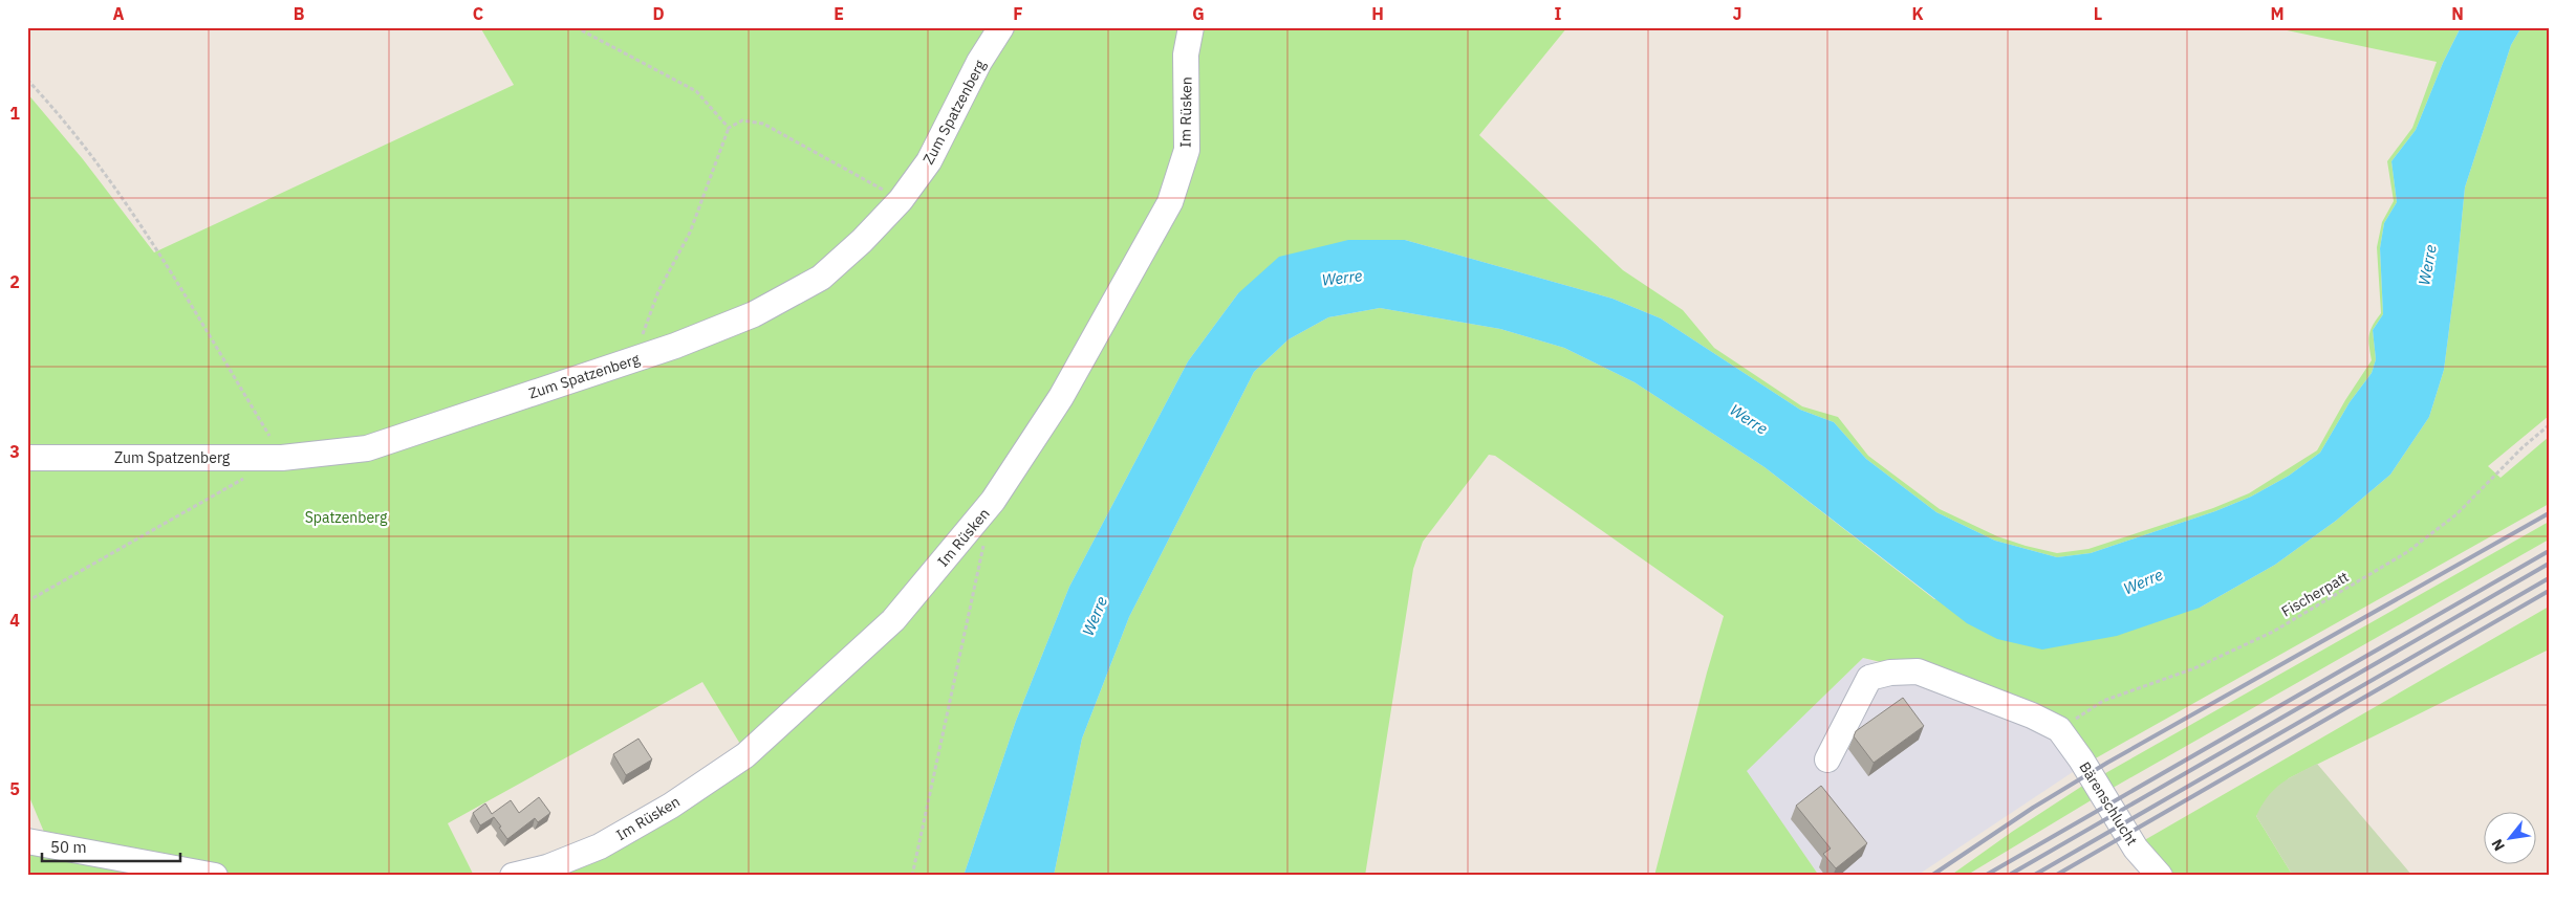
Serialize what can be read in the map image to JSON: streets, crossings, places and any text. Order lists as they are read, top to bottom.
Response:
{
  "streets": {
    "street": ["Zum Spatzenberg", "Im Rüsken", "Bärenschlucht"],
    "path": ["Fischerpatt"]
  },
  "crossings": [
    ["Fischerpatt", "Bärenschlucht"]
  ],
  "water": ["Werre"],
  "parks": ["Spatzenberg"],
  "scale_bar": "50 m",
  "north": "bottom left",
  "grid": {
    "columns": [
      "A",
      "B",
      "C",
      "D",
      "E",
      "F",
      "G",
      "H",
      "I",
      "J",
      "K",
      "L",
      "M",
      "N"
    ],
    "rows": [
      "1",
      "2",
      "3",
      "4",
      "5"
    ]
  }
}
